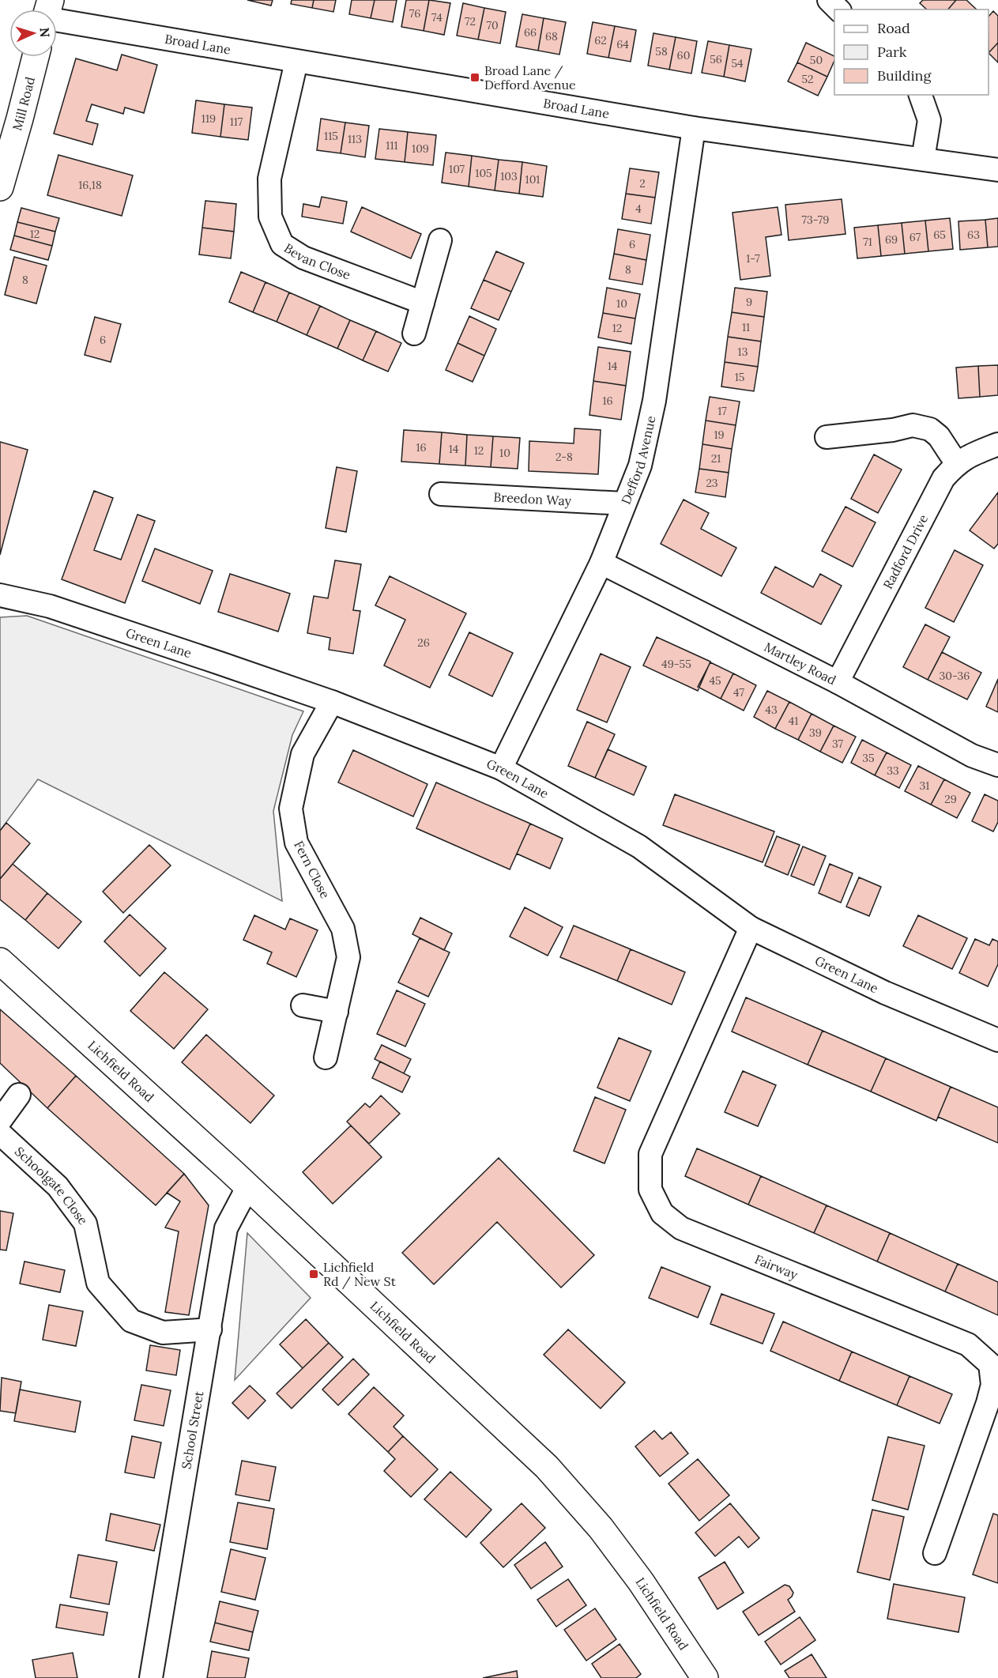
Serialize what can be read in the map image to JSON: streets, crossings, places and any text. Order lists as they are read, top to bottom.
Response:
{
  "streets": {
    "main road": ["Mill Road", "Lichfield Road"],
    "street": [
      "Broad Lane",
      "Bevan Close",
      "Defford Avenue",
      "Breedon Way",
      "Radford Drive",
      "Green Lane",
      "Martley Road",
      "Fern Close",
      "Schoolgate Close",
      "Fairway",
      "School Street"
    ]
  },
  "crossings": [
    ["Broad Lane", "Bevan Close"],
    ["Broad Lane", "Defford Avenue"],
    ["Defford Avenue", "Breedon Way"],
    ["Defford Avenue", "Green Lane"],
    ["Defford Avenue", "Martley Road"],
    ["Radford Drive", "Martley Road"],
    ["Green Lane", "Fern Close"],
    ["Green Lane", "Fairway"],
    ["Lichfield Road", "School Street"],
    ["Schoolgate Close", "School Street"]
  ],
  "places": {
    "transit": ["Broad Lane / Defford Avenue", "Lichfield Rd / New St"]
  },
  "house_numbers": [
    "76",
    "74",
    "72",
    "70",
    "66",
    "68",
    "62",
    "64",
    "58",
    "60",
    "56",
    "50",
    "54",
    "52",
    "119",
    "117",
    "115",
    "113",
    "111",
    "109",
    "107",
    "105",
    "103",
    "101",
    "2",
    "16,18",
    "4",
    "73-79",
    "12",
    "65",
    "63",
    "67",
    "69",
    "71",
    "6",
    "1-7",
    "8",
    "8",
    "9",
    "10",
    "11",
    "12",
    "6",
    "13",
    "14",
    "15",
    "16",
    "17",
    "19",
    "16",
    "14",
    "12",
    "10",
    "2-8",
    "21",
    "23",
    "26",
    "49-55",
    "30-36",
    "45",
    "47",
    "43",
    "41",
    "39",
    "37",
    "35",
    "33",
    "31",
    "29"
  ],
  "legend": ["Road", "Park", "Building"],
  "north": "right"
}
